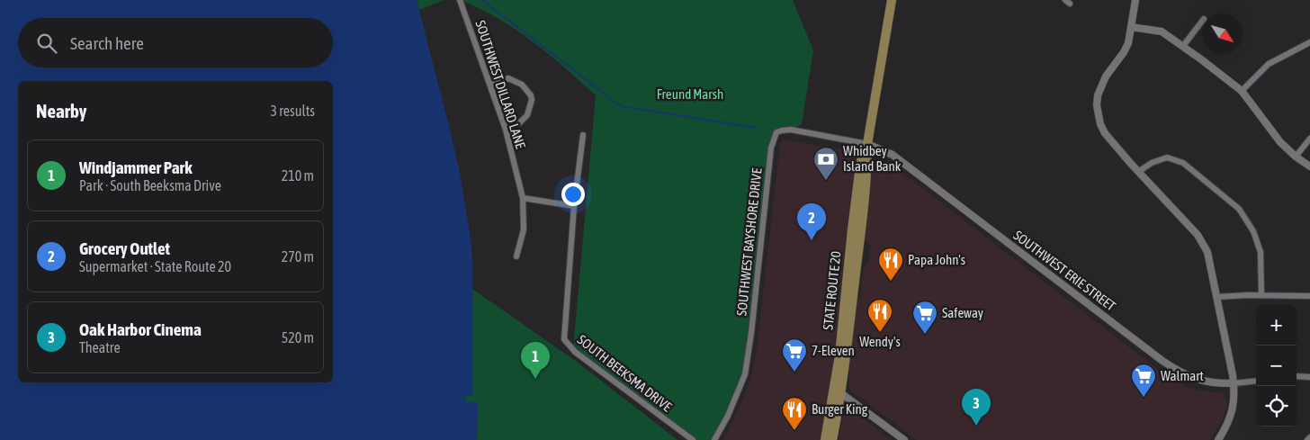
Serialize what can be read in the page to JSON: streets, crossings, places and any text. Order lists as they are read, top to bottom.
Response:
{
  "streets": {
    "main road": ["STATE ROUTE 20"],
    "street": [
      "SOUTHWEST DILLARD LANE",
      "SOUTHWEST BAYSHORE DRIVE",
      "SOUTHWEST ERIE STREET",
      "SOUTH BEEKSMA DRIVE"
    ]
  },
  "crossings": [
    ["SOUTHWEST BAYSHORE DRIVE", "SOUTHWEST ERIE STREET"],
    ["SOUTHWEST BAYSHORE DRIVE", "STATE ROUTE 20"],
    ["SOUTHWEST ERIE STREET", "STATE ROUTE 20"]
  ],
  "parks": ["Freund Marsh"],
  "places": {
    "bank": ["Whidbey Island Bank"],
    "restaurant": ["Papa John's", "Wendy's", "Burger King"],
    "supermarket": ["Safeway", "7-Eleven", "Walmart"]
  },
  "north": "bottom right",
  "page": {
    "search": "Search here",
    "heading": ["Nearby", "3 results"],
    "list": [
      {
        "mark": "1",
        "name": "Windjammer Park",
        "note": "Park · South Beeksma Drive",
        "value": "210 m"
      },
      {
        "mark": "2",
        "name": "Grocery Outlet",
        "note": "Supermarket · State Route 20",
        "value": "270 m"
      },
      {
        "mark": "3",
        "name": "Oak Harbor Cinema",
        "note": "Theatre",
        "value": "520 m"
      }
    ],
    "pins": ["2", "1", "3"],
    "map_buttons": ["+", "−"]
  }
}
